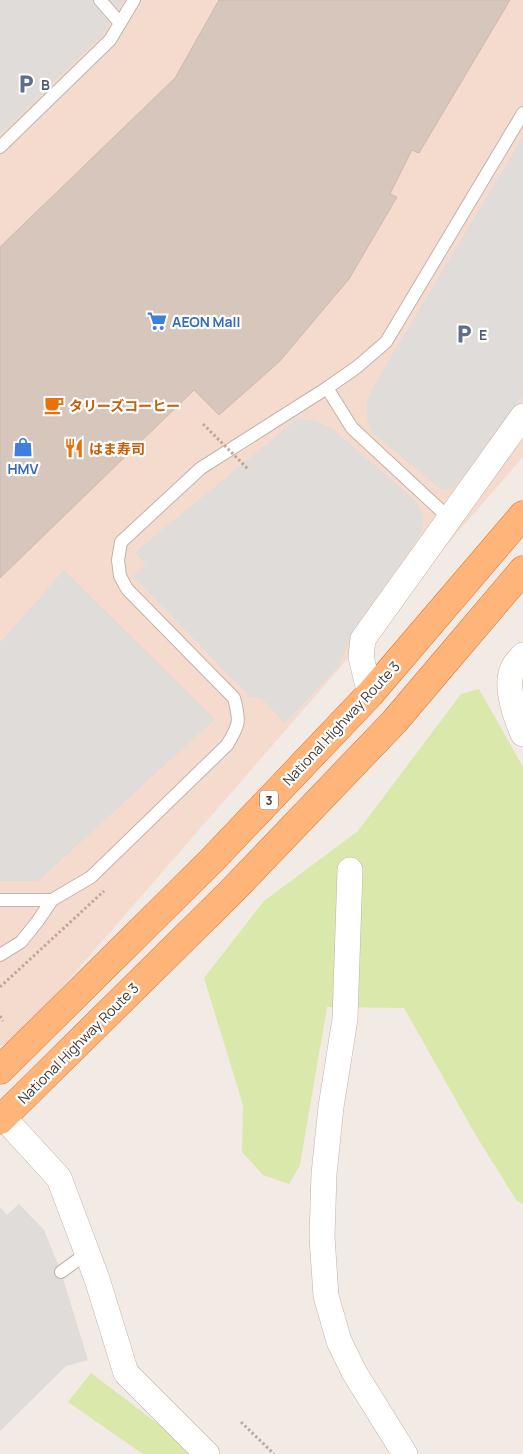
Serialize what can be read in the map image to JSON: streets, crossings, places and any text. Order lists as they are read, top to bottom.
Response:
{
  "streets": {
    "highway": ["National Highway Route 3", "3"]
  },
  "places": {
    "parking": ["B", "E"],
    "supermarket": ["AEON Mall"],
    "cafe": ["タリーズコーヒー"],
    "shop": ["HMV"],
    "restaurant": ["はま寿司"]
  }
}
